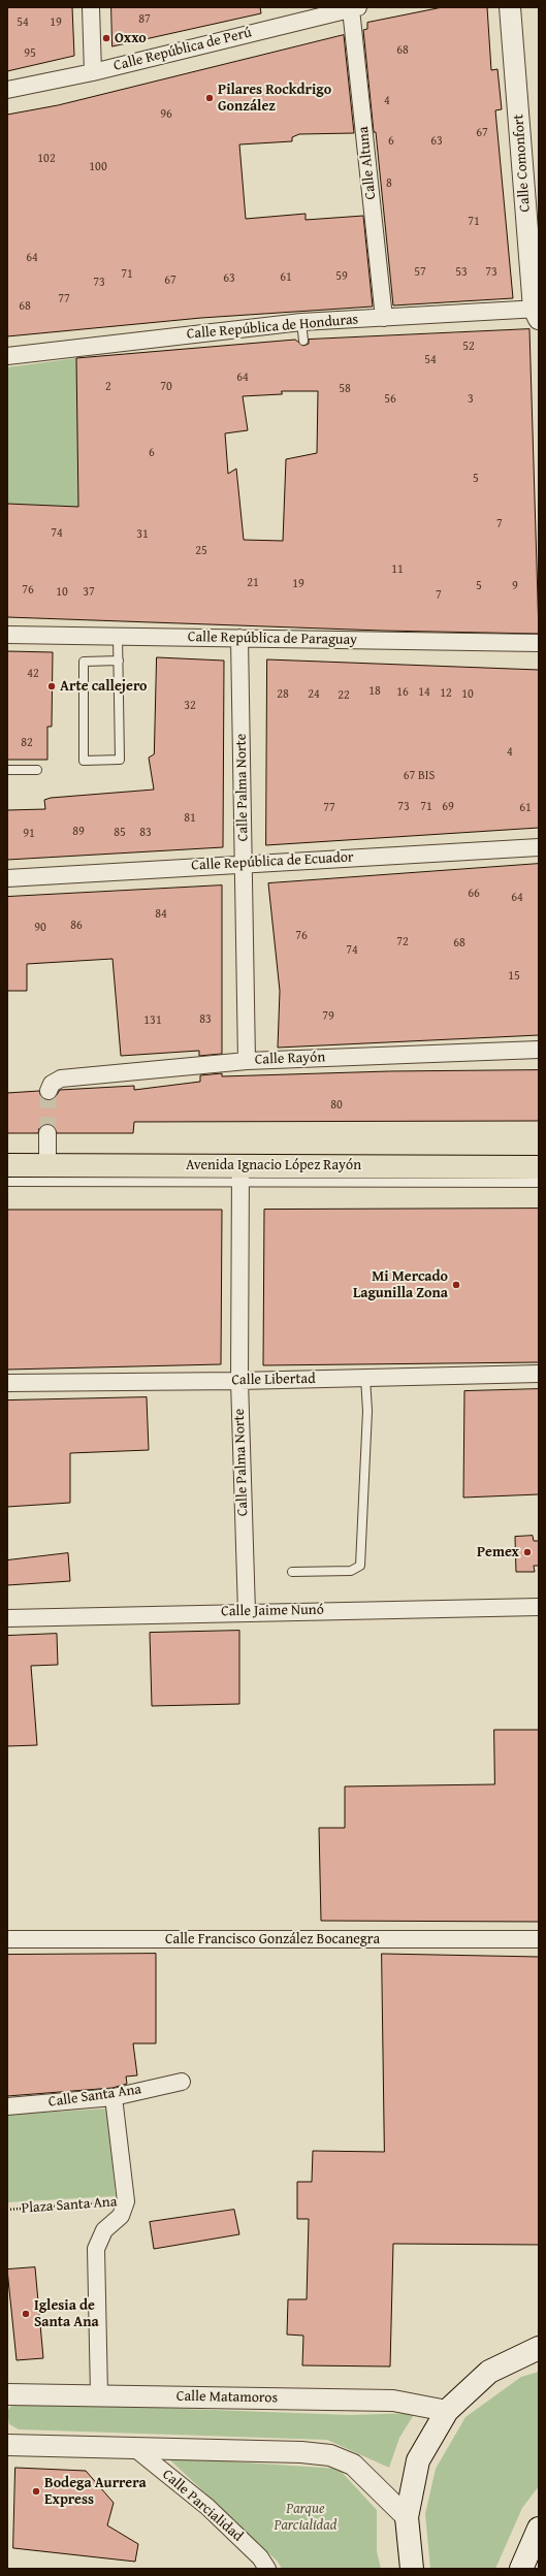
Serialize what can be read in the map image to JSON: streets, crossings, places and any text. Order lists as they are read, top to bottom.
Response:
{
  "streets": {
    "main road": ["Avenida Ignacio López Rayón"],
    "street": [
      "Calle República de Perú",
      "Calle Altuna",
      "Calle Comonfort",
      "Calle República de Honduras",
      "Calle República de Paraguay",
      "Calle Palma Norte",
      "Calle República de Ecuador",
      "Calle Rayón",
      "Calle Libertad",
      "Calle Jaime Nunó",
      "Calle Francisco González Bocanegra",
      "Calle Santa Ana",
      "Plaza Santa Ana",
      "Calle Matamoros",
      "Calle Parcialidad"
    ]
  },
  "crossings": [
    ["Calle República de Perú", "Calle Altuna"],
    ["Calle Altuna", "Calle República de Honduras"],
    ["Calle Comonfort", "Calle República de Honduras"],
    ["Calle República de Paraguay", "Calle Palma Norte"],
    ["Calle Palma Norte", "Calle República de Ecuador"],
    ["Calle Palma Norte", "Calle Rayón"],
    ["Calle Palma Norte", "Avenida Ignacio López Rayón"],
    ["Calle Palma Norte", "Calle Libertad"],
    ["Calle Palma Norte", "Calle Jaime Nunó"],
    ["Calle Santa Ana", "Plaza Santa Ana"]
  ],
  "parks": ["Parque Parcialidad"],
  "places": [
    "Oxxo",
    "Pilares Rockdrigo González",
    "Arte callejero",
    "Mi Mercado Lagunilla Zona",
    "Pemex",
    "Iglesia de Santa Ana",
    "Bodega Aurrera Express"
  ],
  "house_numbers": [
    "87",
    "54",
    "19",
    "68",
    "95",
    "4",
    "96",
    "67",
    "6",
    "63",
    "102",
    "100",
    "8",
    "71",
    "64",
    "57",
    "53",
    "73",
    "71",
    "59",
    "61",
    "63",
    "67",
    "73",
    "77",
    "68",
    "52",
    "54",
    "64",
    "2",
    "70",
    "58",
    "56",
    "3",
    "6",
    "5",
    "7",
    "74",
    "31",
    "25",
    "11",
    "21",
    "19",
    "5",
    "9",
    "76",
    "10",
    "37",
    "7",
    "42",
    "18",
    "16",
    "14",
    "12",
    "28",
    "24",
    "10",
    "22",
    "32",
    "82",
    "4",
    "67 BIS",
    "73",
    "71",
    "69",
    "77",
    "61",
    "81",
    "89",
    "85",
    "83",
    "91",
    "66",
    "64",
    "84",
    "86",
    "90",
    "76",
    "72",
    "68",
    "74",
    "15",
    "79",
    "83",
    "131",
    "80"
  ]
}
